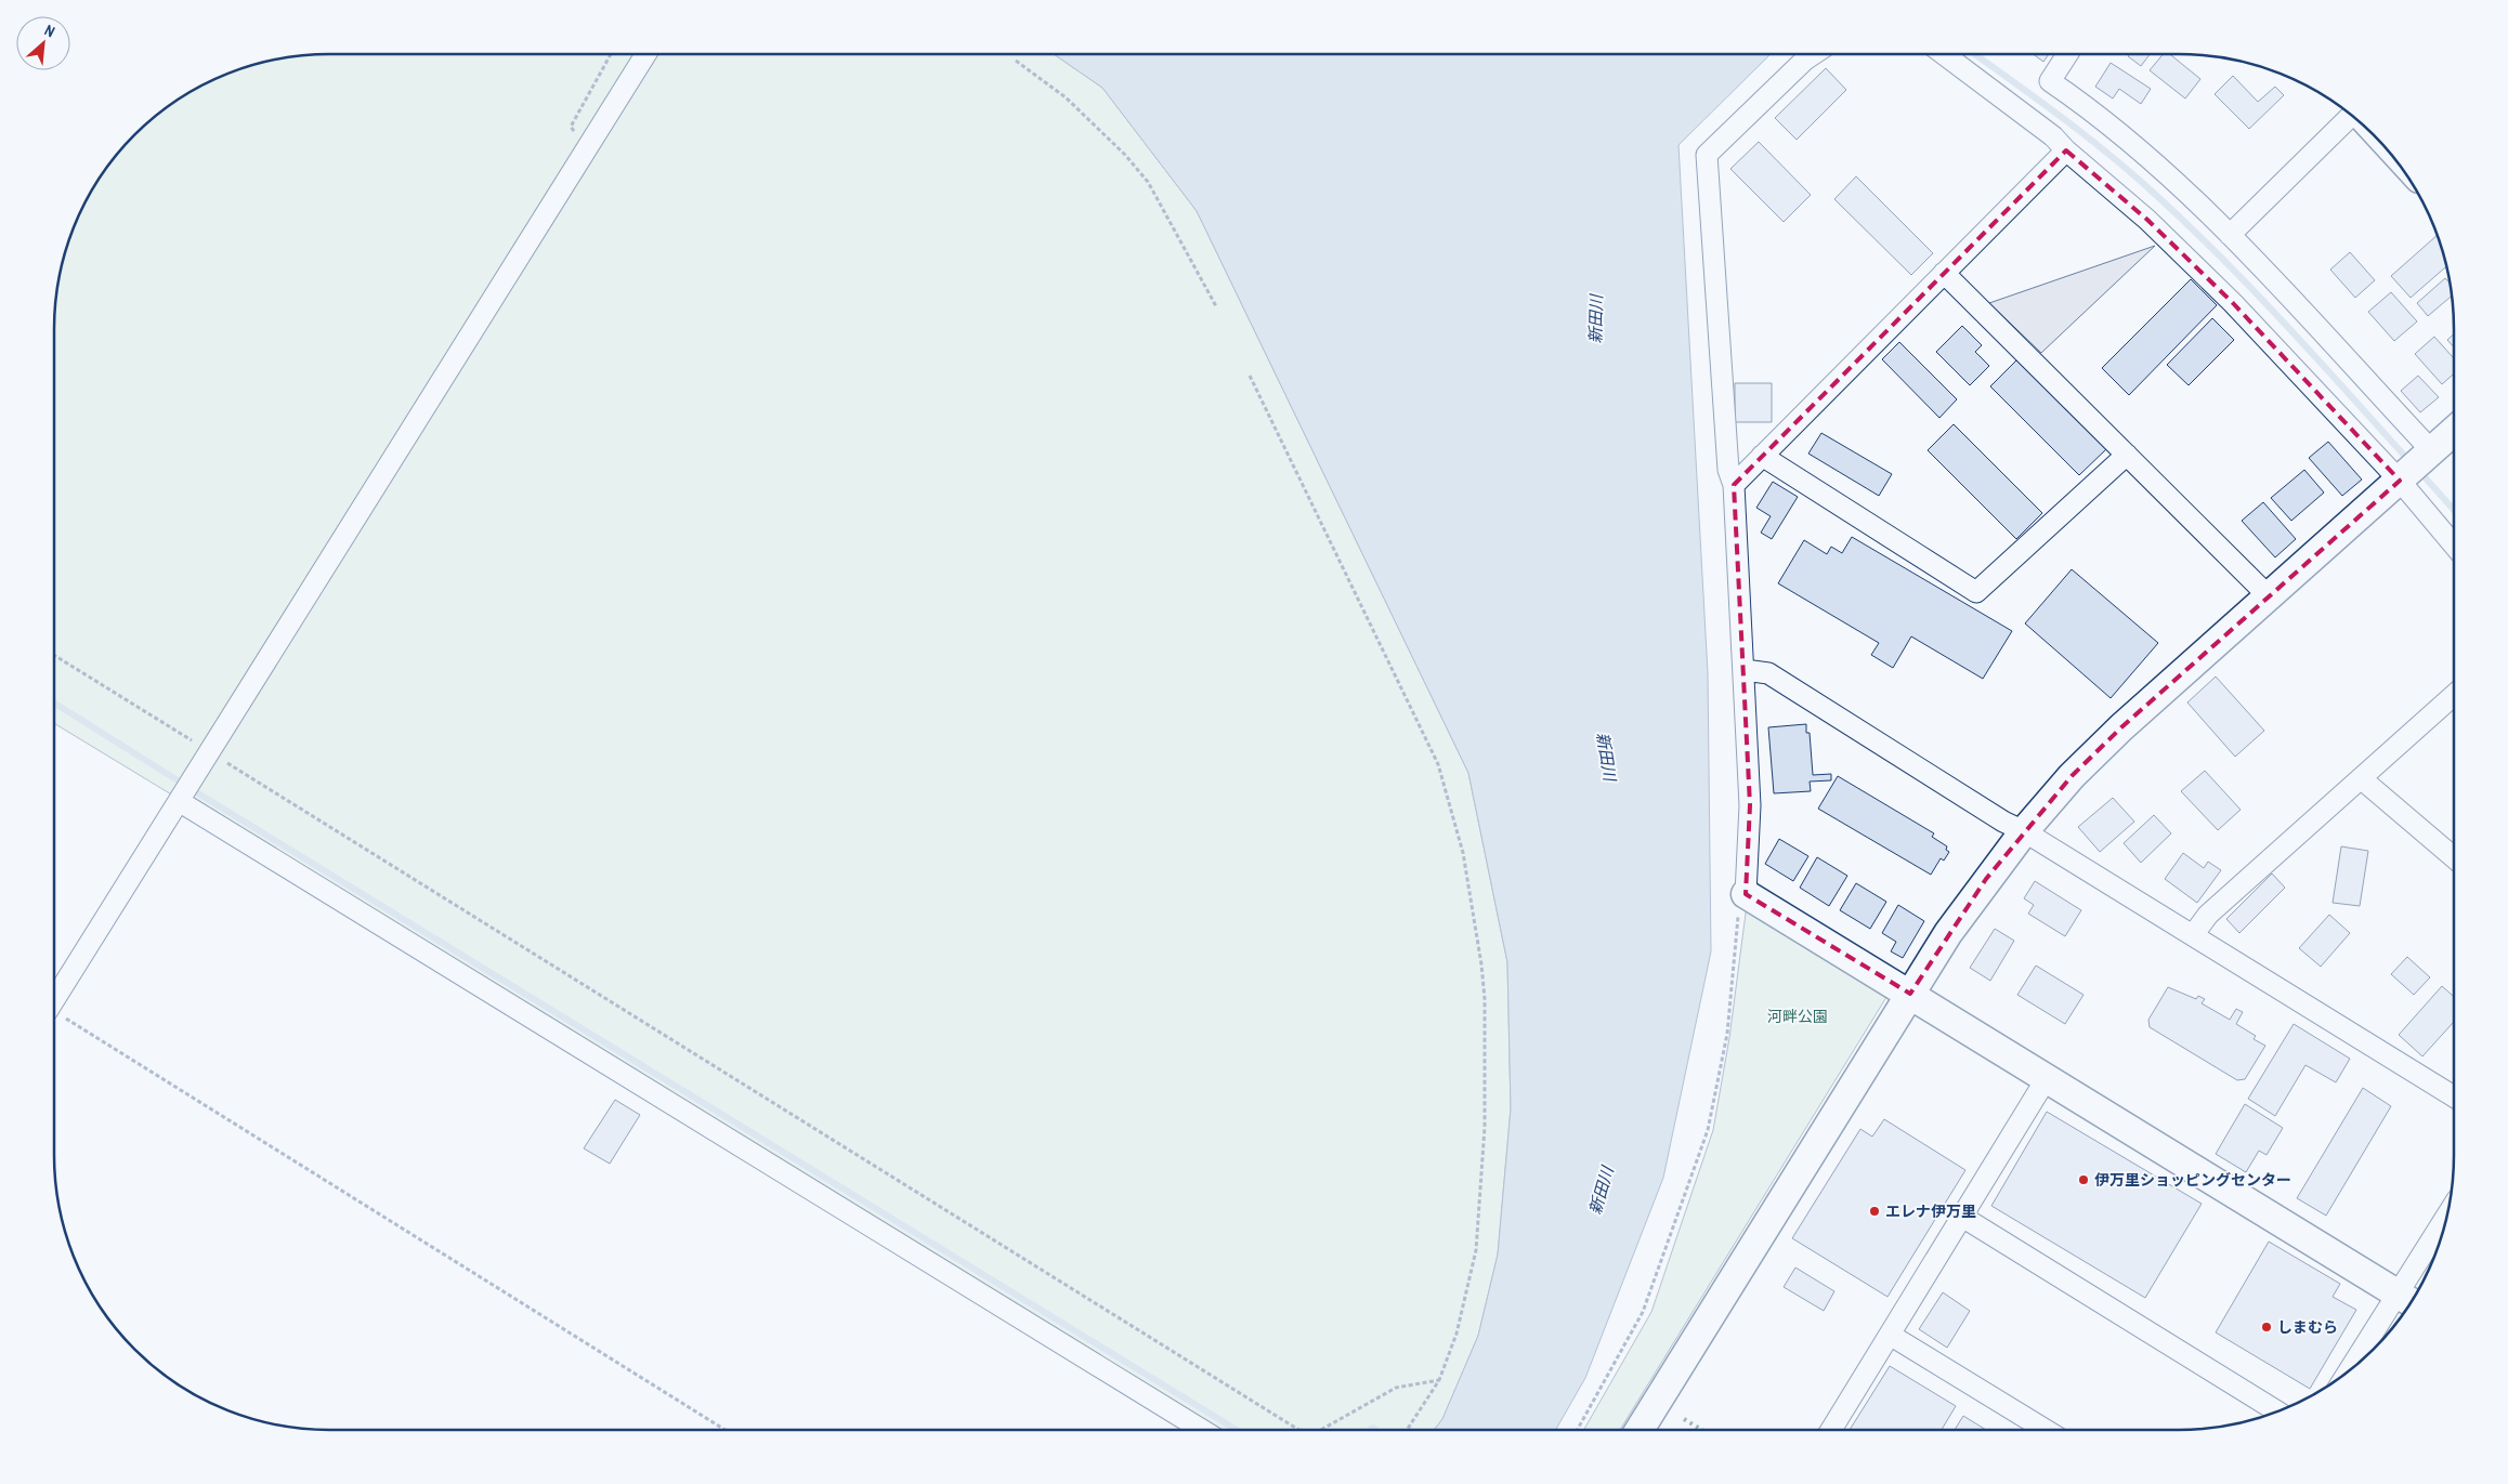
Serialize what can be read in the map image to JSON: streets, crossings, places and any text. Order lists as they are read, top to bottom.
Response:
{
  "water": ["新田川"],
  "parks": ["河畔公園"],
  "places": ["伊万里ショッピングセンター", "エレナ伊万里", "しまむら"],
  "north": "top right"
}
